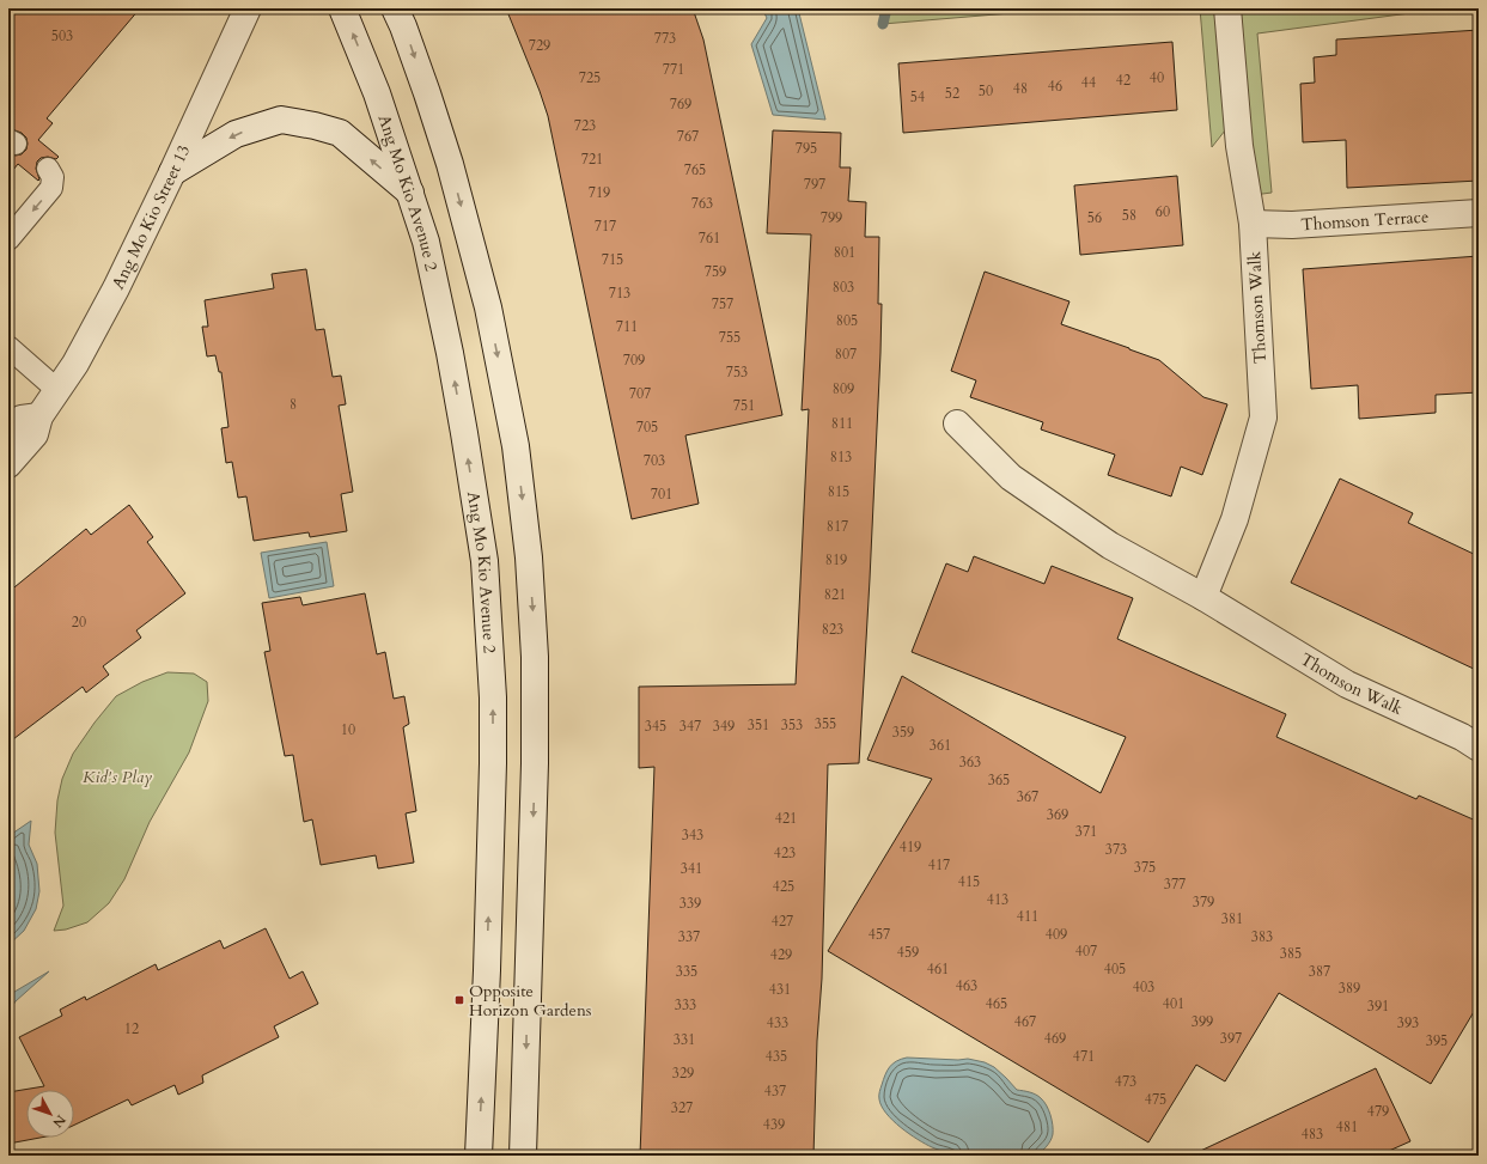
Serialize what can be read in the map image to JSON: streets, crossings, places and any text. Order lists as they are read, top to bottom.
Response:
{
  "streets": {
    "main road": [
      "Ang Mo Kio Avenue 2",
      "Ang Mo Kio Street 13",
      "Thomson Terrace",
      "Thomson Walk"
    ]
  },
  "crossings": [
    ["Thomson Terrace", "Thomson Walk"]
  ],
  "parks": ["Kid's Play"],
  "places": {
    "transit": ["Opposite Horizon Gardens"]
  },
  "house_numbers": [
    "503",
    "773",
    "729",
    "771",
    "725",
    "40",
    "42",
    "44",
    "46",
    "48",
    "50",
    "52",
    "54",
    "769",
    "723",
    "767",
    "795",
    "721",
    "765",
    "797",
    "719",
    "763",
    "60",
    "58",
    "799",
    "56",
    "717",
    "761",
    "801",
    "715",
    "759",
    "803",
    "713",
    "757",
    "805",
    "711",
    "755",
    "807",
    "709",
    "753",
    "809",
    "707",
    "8",
    "751",
    "811",
    "705",
    "813",
    "703",
    "815",
    "701",
    "817",
    "819",
    "821",
    "20",
    "823",
    "355",
    "351",
    "353",
    "345",
    "347",
    "349",
    "10",
    "359",
    "361",
    "363",
    "365",
    "367",
    "369",
    "421",
    "371",
    "343",
    "419",
    "373",
    "423",
    "417",
    "375",
    "341",
    "415",
    "377",
    "425",
    "413",
    "379",
    "339",
    "411",
    "381",
    "427",
    "457",
    "409",
    "337",
    "383",
    "407",
    "459",
    "385",
    "429",
    "461",
    "405",
    "335",
    "387",
    "463",
    "403",
    "389",
    "431",
    "465",
    "401",
    "333",
    "391",
    "467",
    "399",
    "433",
    "393",
    "12",
    "469",
    "397",
    "331",
    "395",
    "435",
    "471",
    "329",
    "473",
    "437",
    "475",
    "327",
    "479",
    "439",
    "481",
    "483"
  ],
  "north": "bottom right"
}
